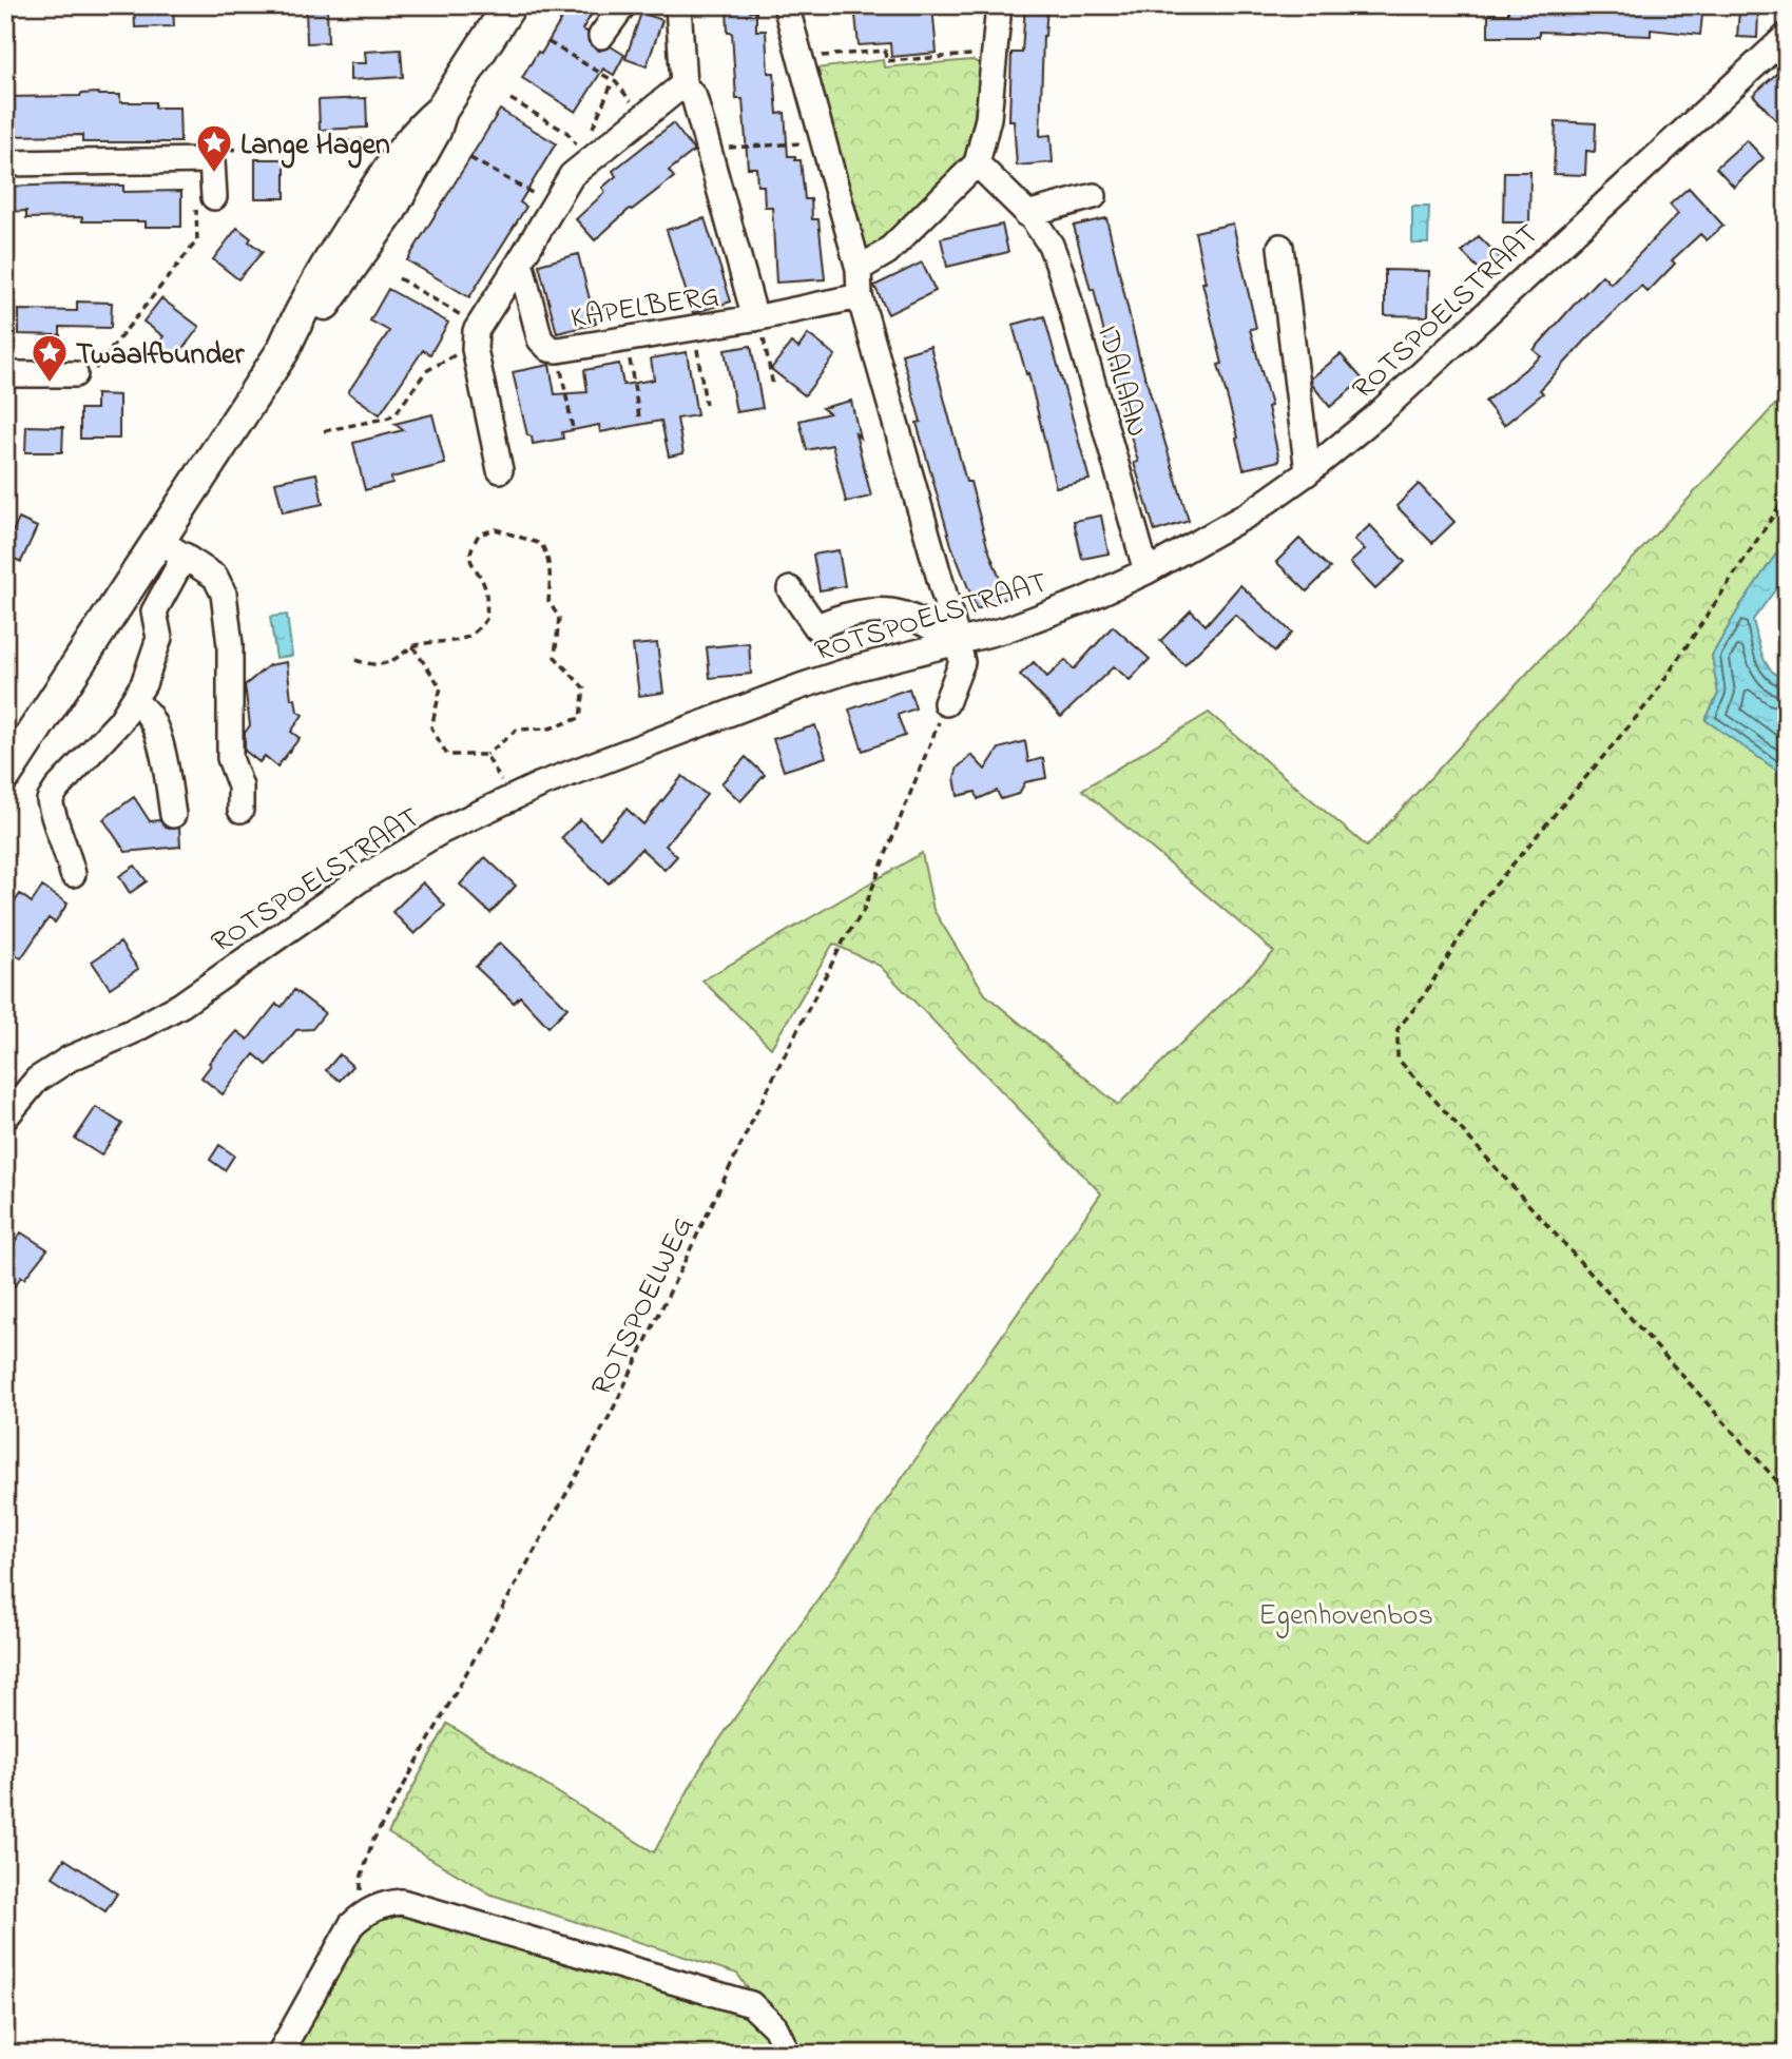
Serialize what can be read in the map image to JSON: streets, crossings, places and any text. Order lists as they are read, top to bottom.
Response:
{
  "streets": {
    "street": ["KAPELBERG", "ROTSPOELSTRAAT", "IDALAAN"],
    "path": ["ROTSPOELWEG"]
  },
  "crossings": [
    ["ROTSPOELSTRAAT", "IDALAAN"]
  ],
  "parks": ["Egenhovenbos"],
  "places": {
    "place": ["Lange Hagen", "Twaalfbunder"]
  }
}
